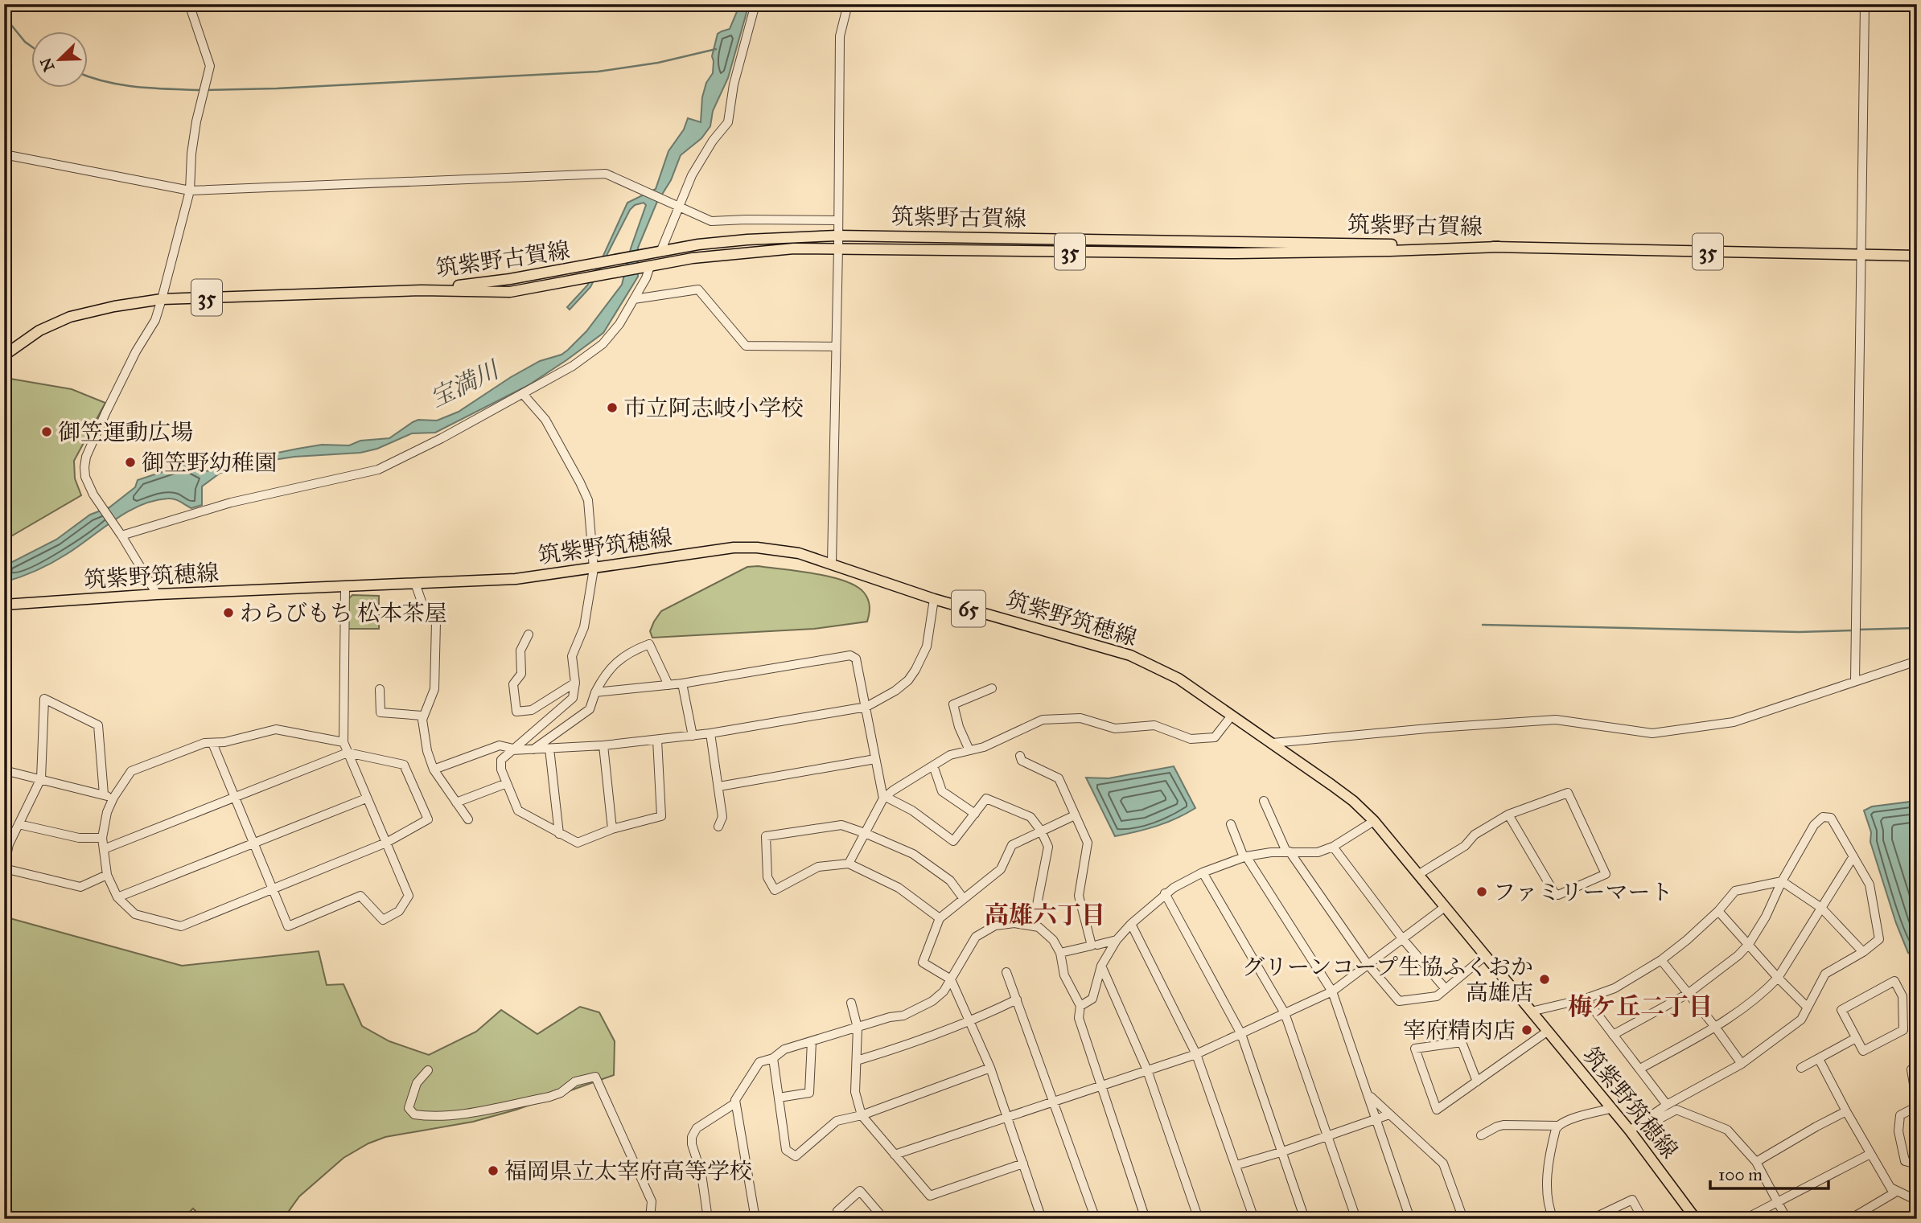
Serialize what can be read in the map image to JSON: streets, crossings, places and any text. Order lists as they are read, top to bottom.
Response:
{
  "streets": {
    "main road": [
      "筑紫野古賀線",
      "35",
      "筑紫野筑穂線",
      "65"
    ]
  },
  "districts": ["高雄六丁目", "梅ケ丘二丁目"],
  "water": ["宝満川"],
  "places": [
    "市立阿志岐小学校",
    "御笠運動広場",
    "御笠野幼稚園",
    "わらびもち 松本茶屋",
    "ファミリーマート",
    "グリーンコープ生協ふくおか 高雄店",
    "宰府精肉店",
    "福岡県立太宰府高等学校"
  ],
  "scale_bar": "100 m",
  "north": "bottom left"
}
